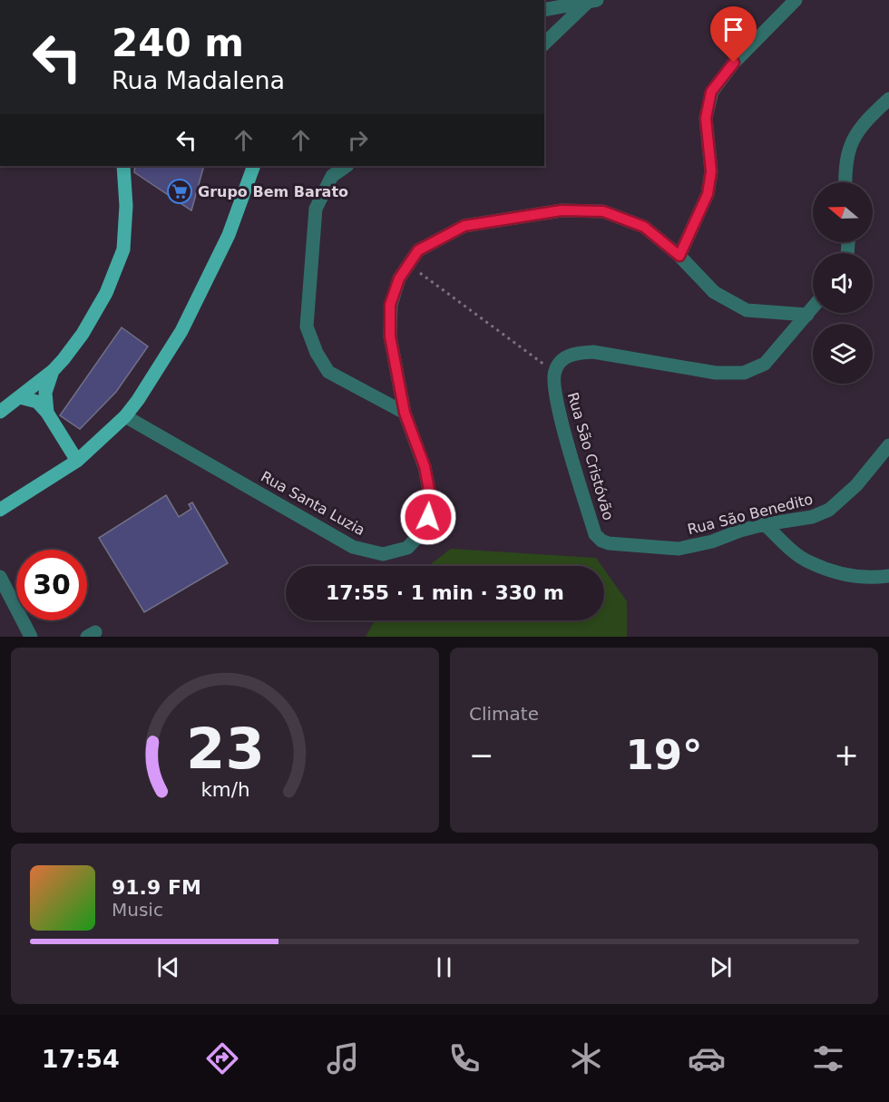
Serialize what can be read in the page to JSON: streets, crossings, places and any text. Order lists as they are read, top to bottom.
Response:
{
  "streets": {
    "street": ["Rua São Cristóvão", "Rua Santa Luzia", "Rua São Benedito"]
  },
  "crossings": [
    ["Rua São Cristóvão", "Rua São Benedito"]
  ],
  "places": {
    "supermarket": ["Grupo Bem Barato"]
  },
  "north": "left",
  "page": {
    "turn": ["240 m", "Rua Madalena"],
    "limit": "30",
    "trip": "17:55 · 1 min · 330 m",
    "tile": "Climate",
    "heat": ["−", "19°", "+"],
    "song": ["91.9 FM", "Music"],
    "tabs": "17:54",
    "gauge": ["23", "km/h"]
  }
}
